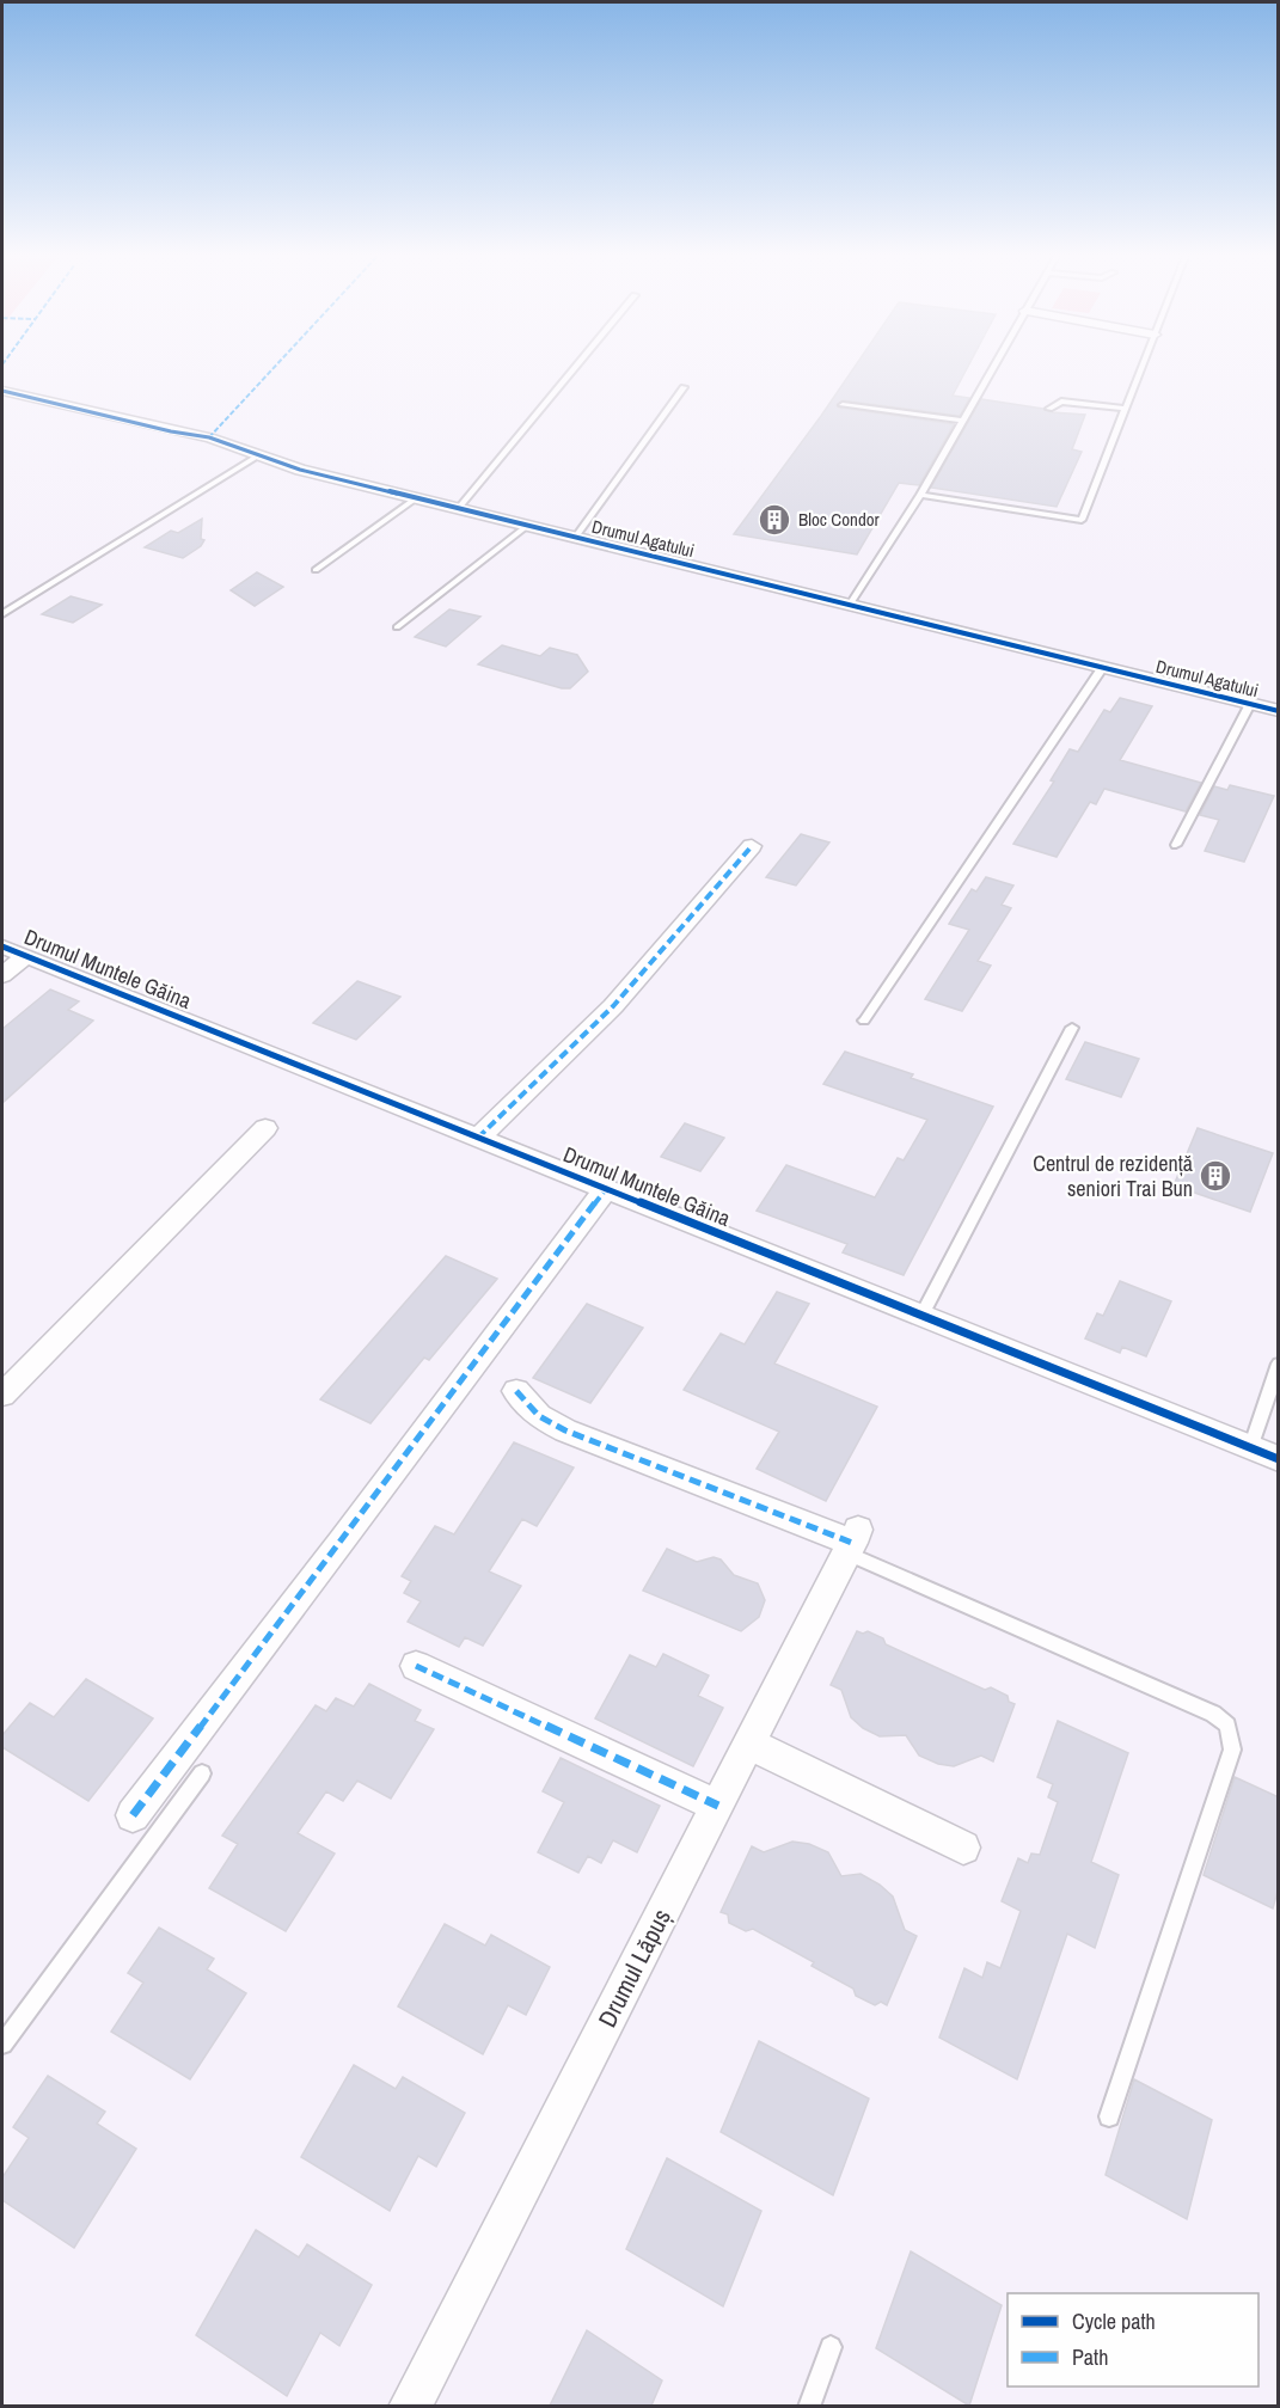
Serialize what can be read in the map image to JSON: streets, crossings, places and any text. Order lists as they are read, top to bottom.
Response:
{
  "streets": {
    "street": ["Drumul Agatului", "Drumul Muntele Găina", "Drumul Lăpuș"]
  },
  "places": {
    "building": ["Bloc Condor", "Centrul de rezidență seniori Trai Bun"]
  },
  "legend": ["Cycle path", "Path"]
}
